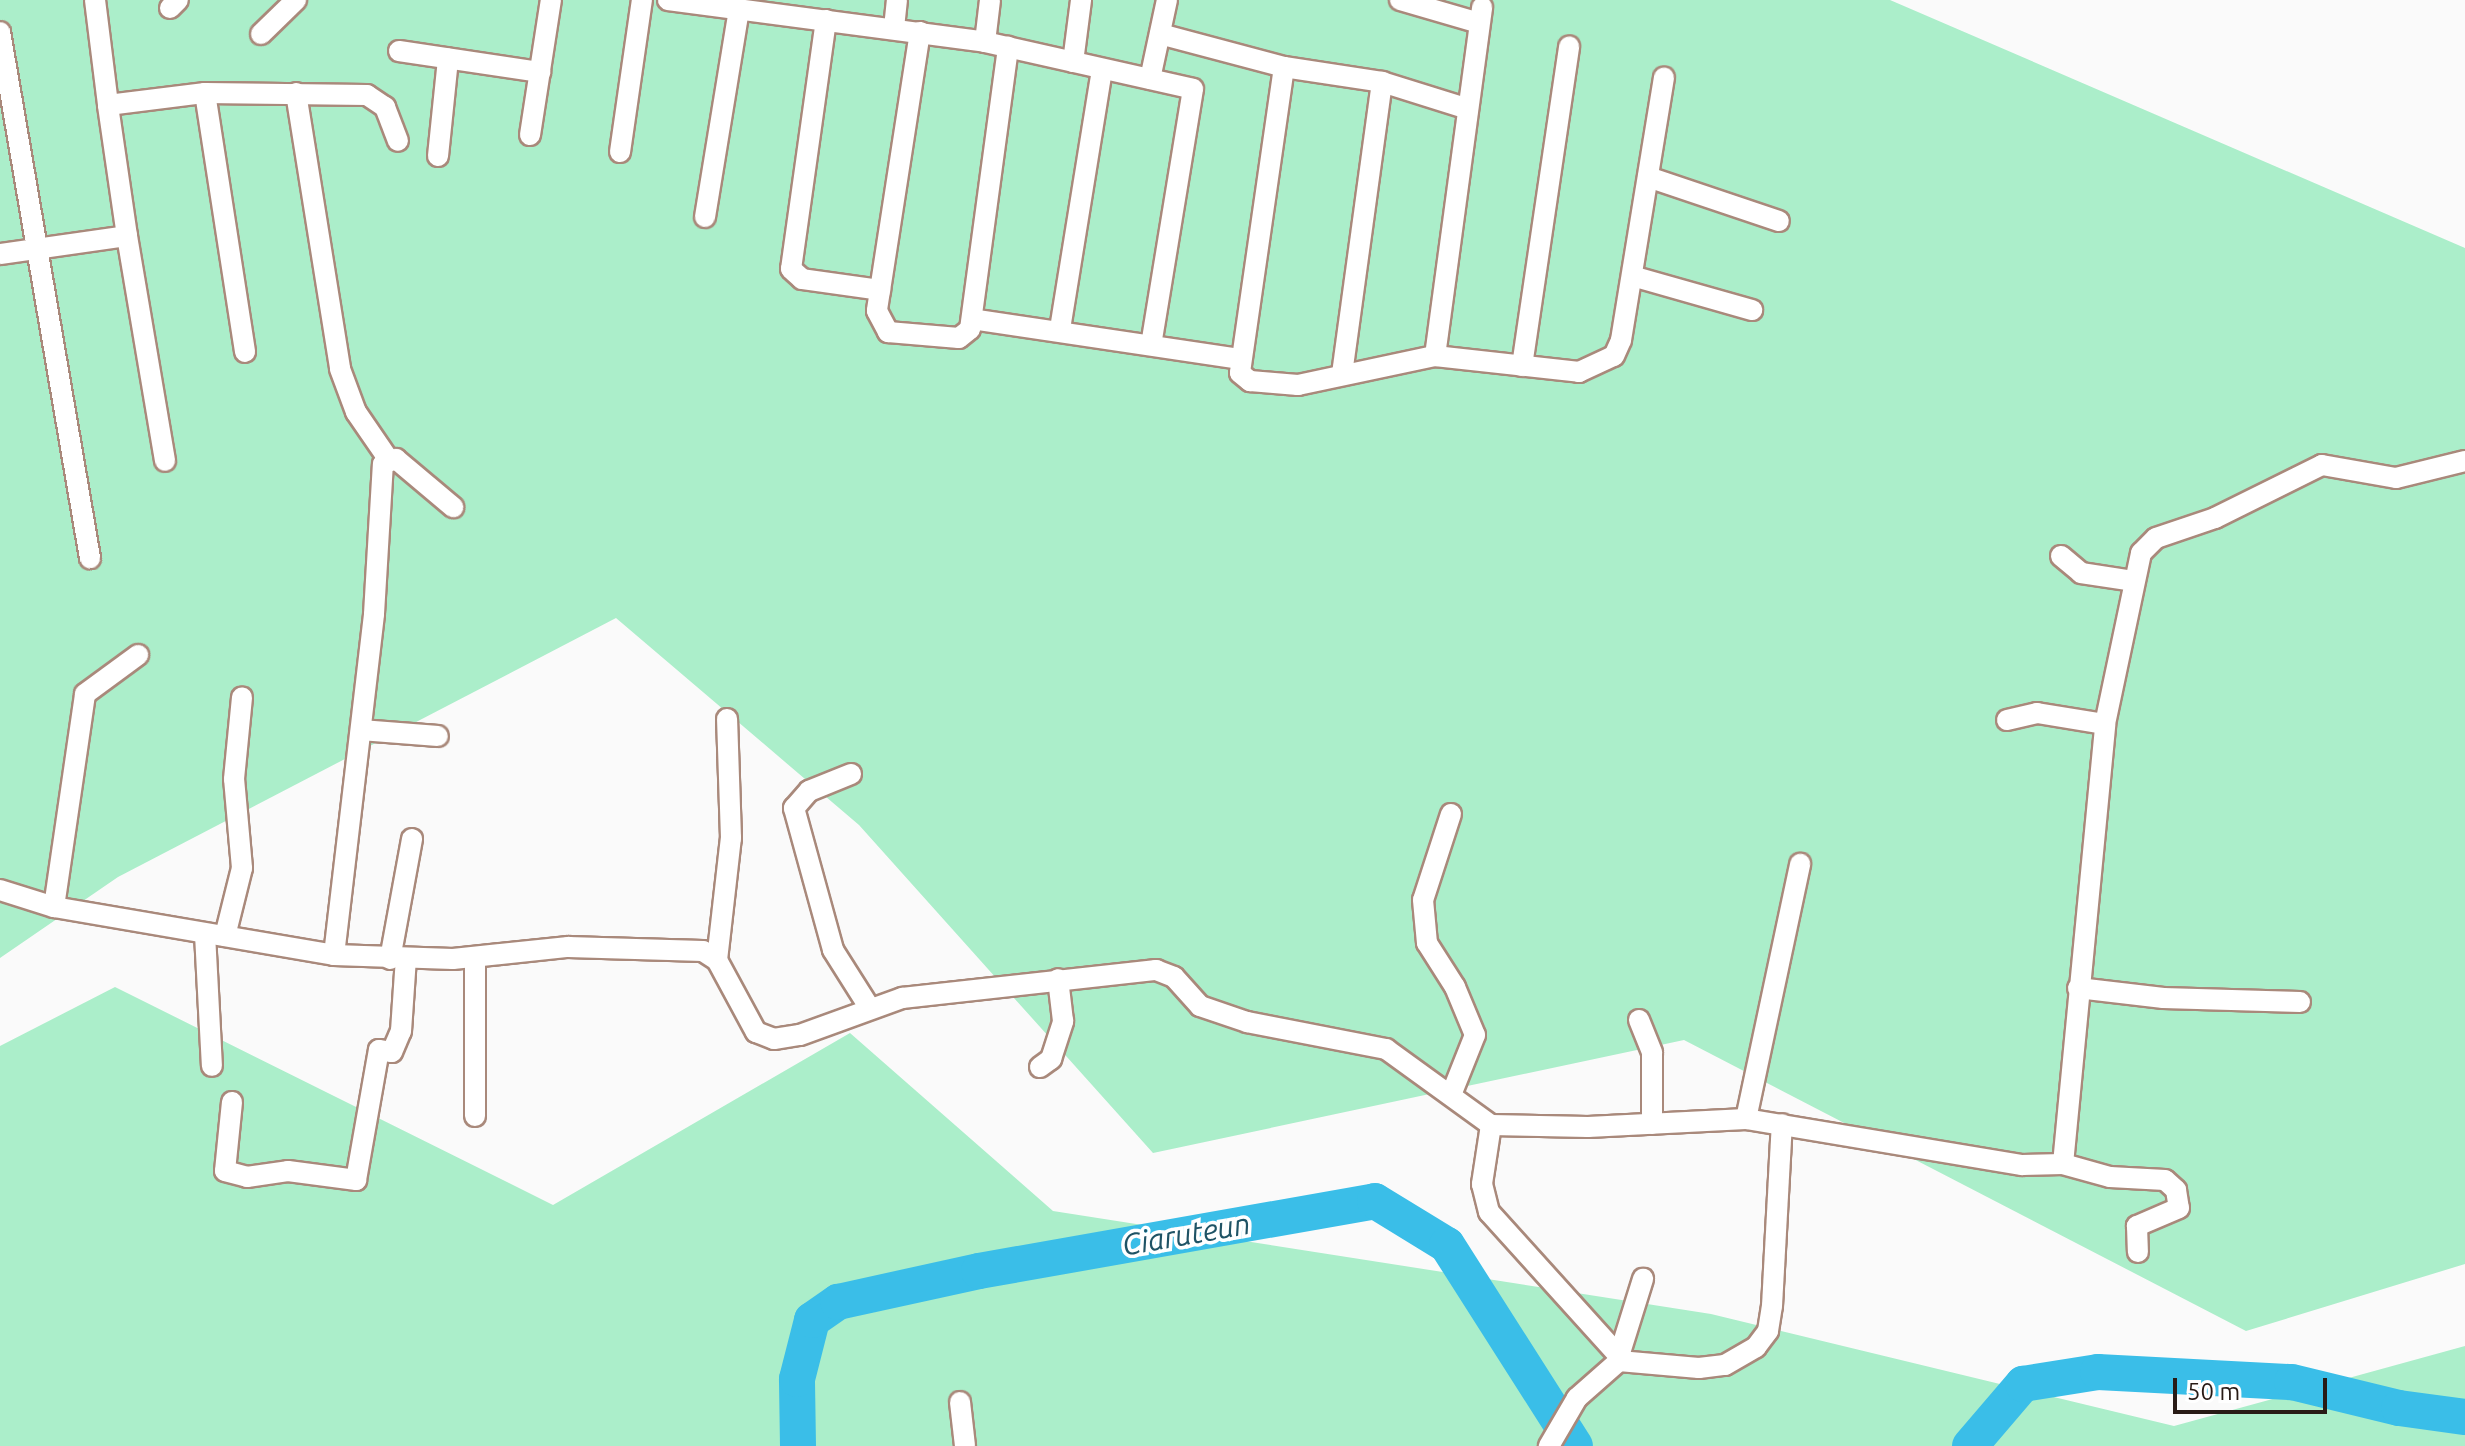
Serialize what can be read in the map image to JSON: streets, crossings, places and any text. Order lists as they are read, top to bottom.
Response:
{
  "water": ["Ciaruteun"],
  "scale_bar": "50 m"
}
